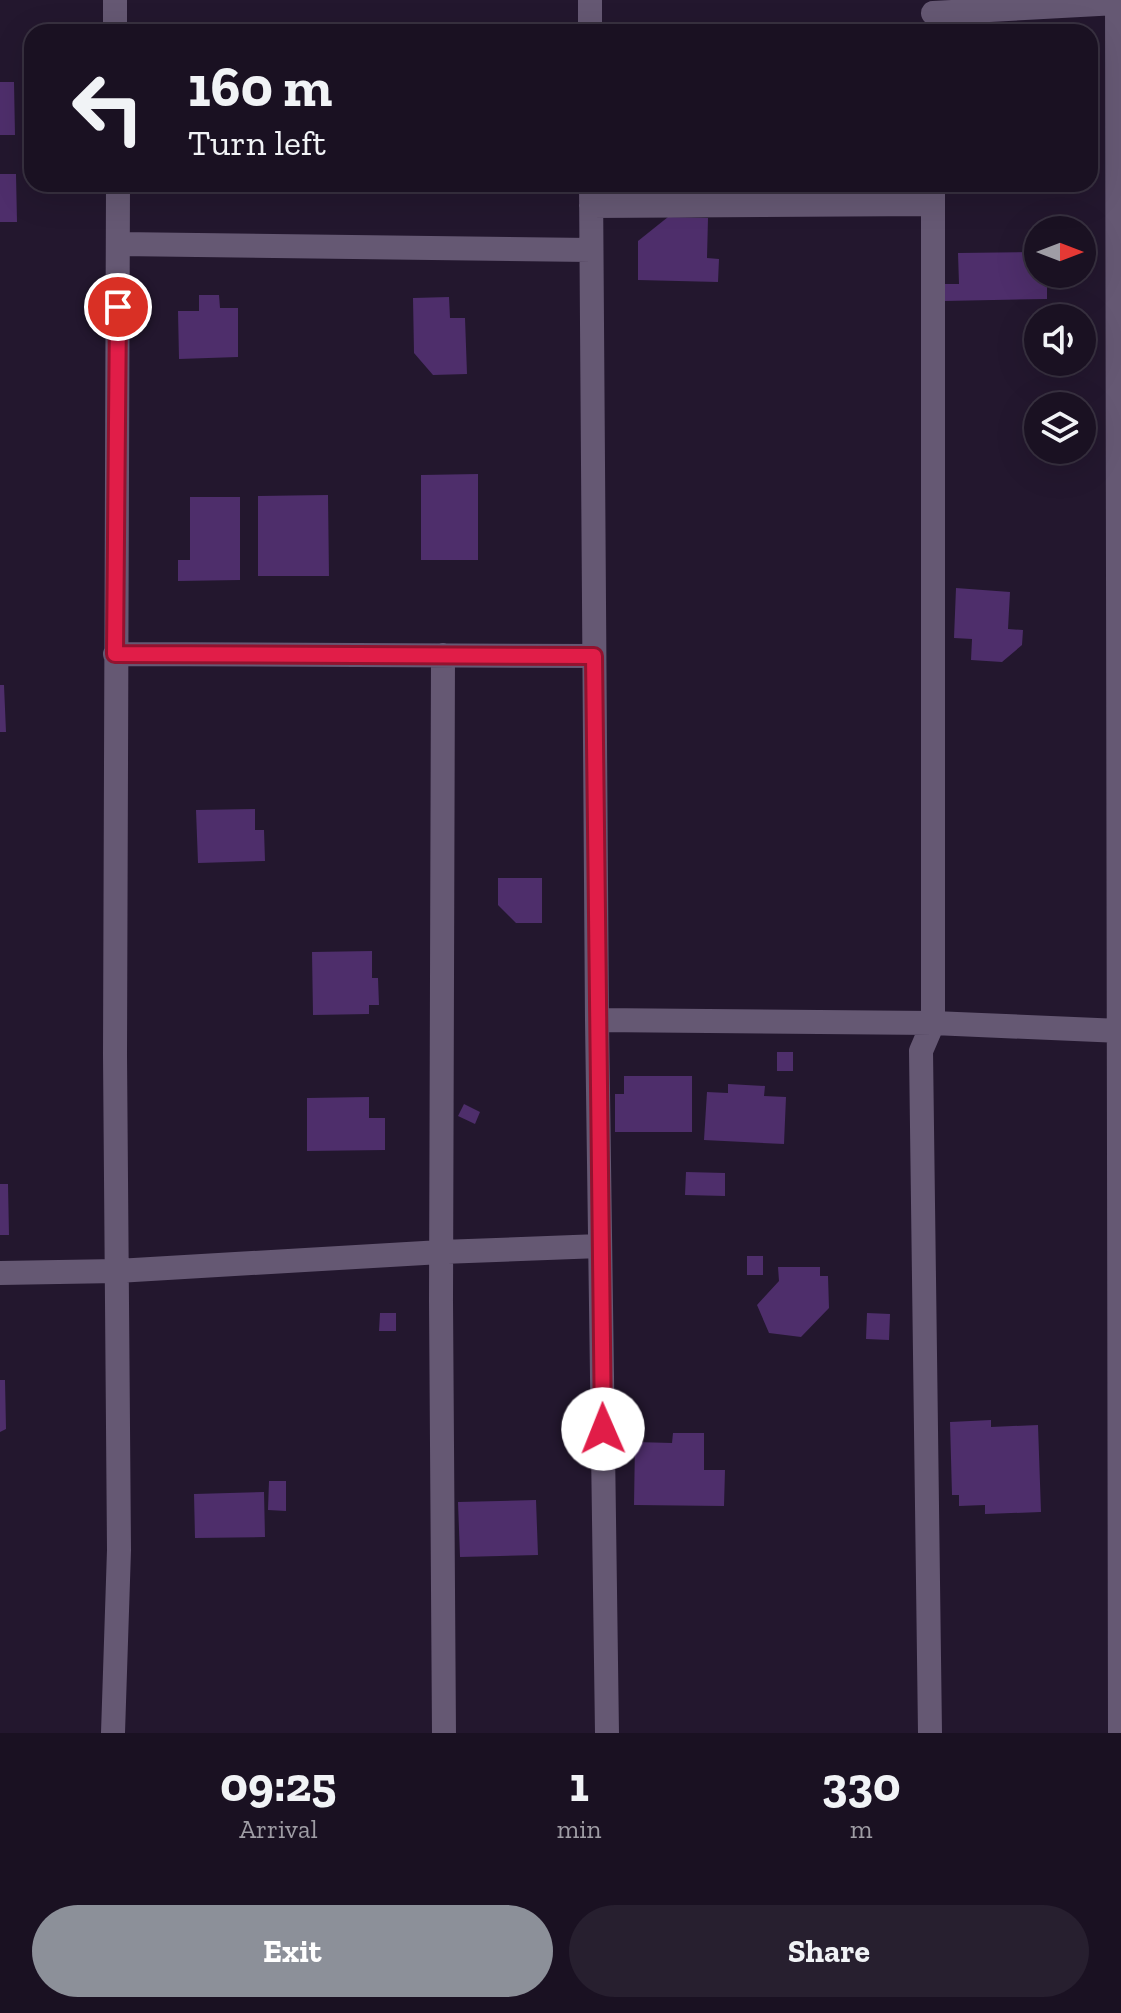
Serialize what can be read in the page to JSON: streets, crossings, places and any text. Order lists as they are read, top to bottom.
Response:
{
  "north": "right",
  "page": {
    "turn": ["160 m", "Turn left"],
    "eta": [
      "09:25",
      "Arrival",
      "1",
      "min",
      "330",
      "m"
    ],
    "buttons": ["Exit", "Share"]
  }
}
